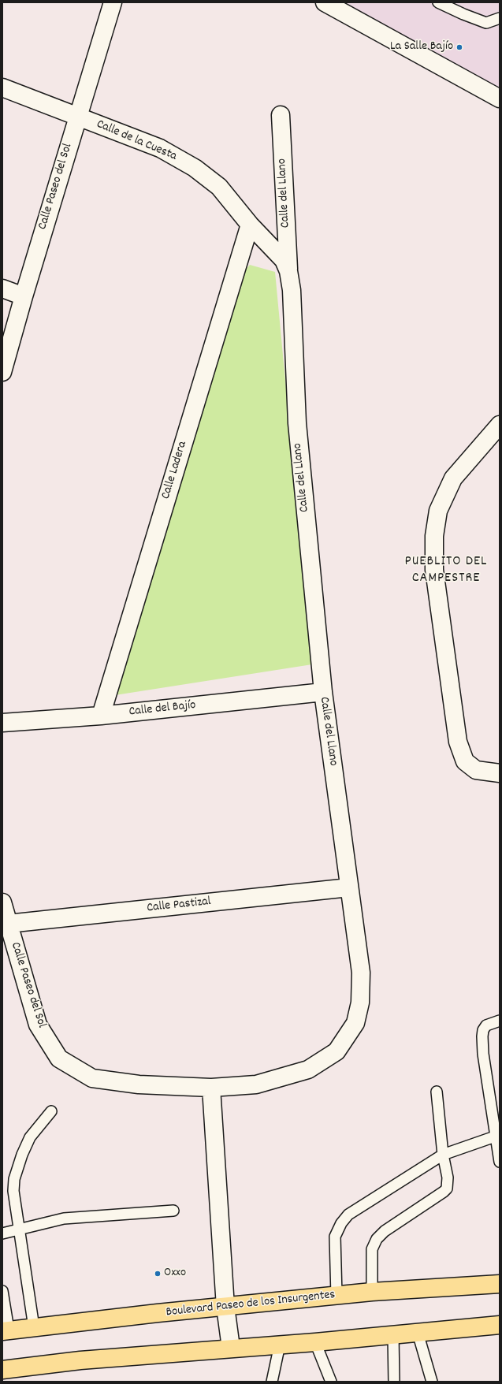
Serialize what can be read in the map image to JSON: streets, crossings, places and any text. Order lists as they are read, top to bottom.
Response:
{
  "streets": {
    "main road": ["Boulevard Paseo de los Insurgentes"],
    "street": [
      "Calle de la Cuesta",
      "Calle Paseo del Sol",
      "Calle del Llano",
      "Calle Ladera",
      "Calle del Bajío",
      "Calle Pastizal"
    ]
  },
  "crossings": [
    ["Calle de la Cuesta", "Calle Paseo del Sol"],
    ["Calle de la Cuesta", "Calle del Llano"],
    ["Calle de la Cuesta", "Calle Ladera"],
    ["Calle Paseo del Sol", "Calle del Llano"],
    ["Calle Paseo del Sol", "Calle Pastizal"],
    ["Calle del Llano", "Calle Ladera"],
    ["Calle del Llano", "Calle del Bajío"],
    ["Calle del Llano", "Calle Pastizal"],
    ["Calle Ladera", "Calle del Bajío"]
  ],
  "districts": ["PUEBLITO DEL CAMPESTRE"],
  "places": ["La Salle Bajío", "Oxxo"]
}
